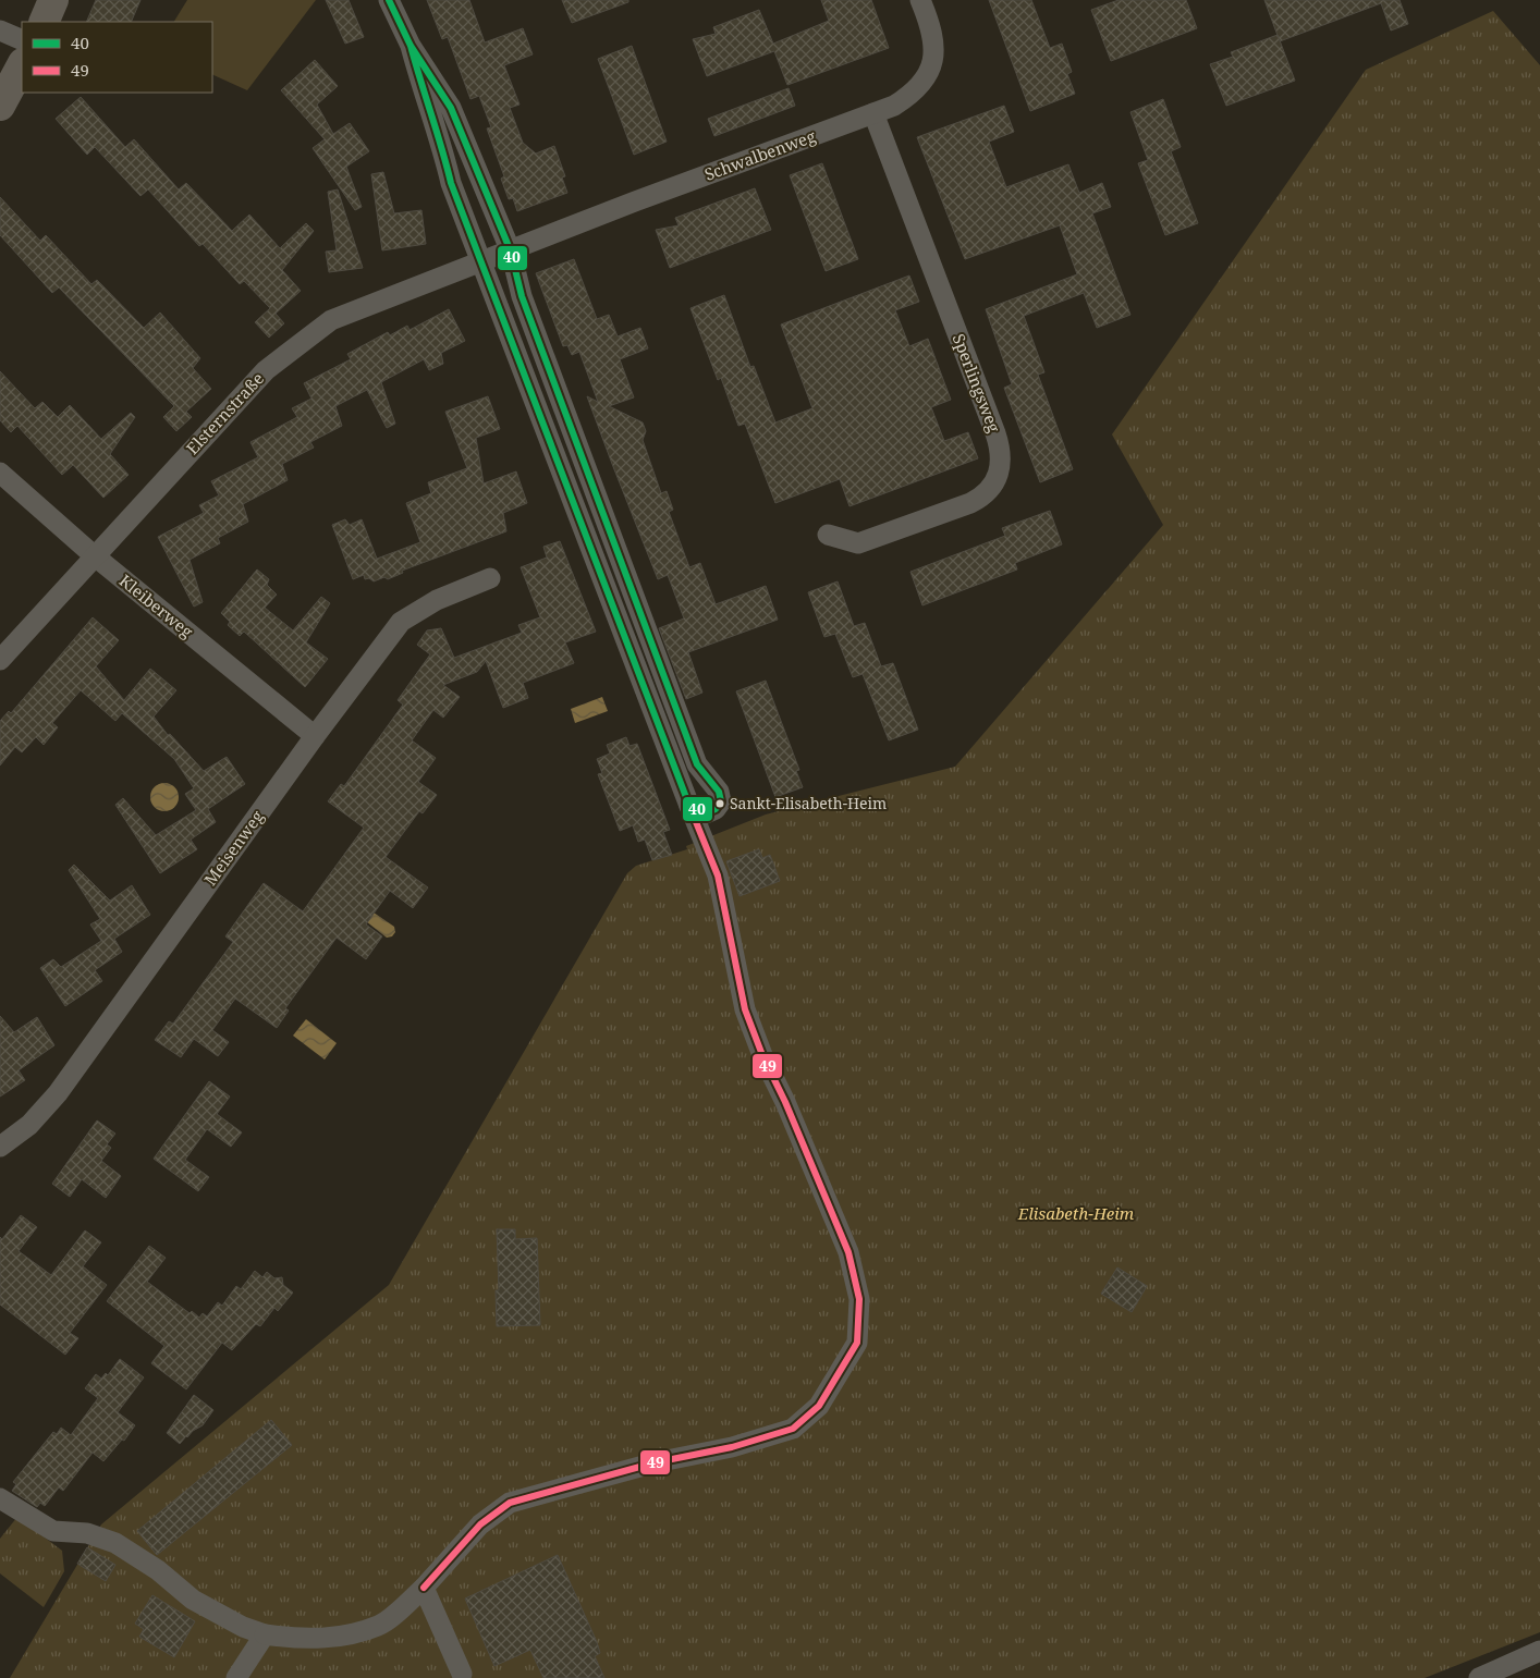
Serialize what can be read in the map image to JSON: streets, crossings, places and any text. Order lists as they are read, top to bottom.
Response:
{
  "streets": {
    "street": [
      "Schwalbenweg",
      "Sperlingsweg",
      "Elsternstraße",
      "Kleiberweg",
      "Meisenweg"
    ]
  },
  "crossings": [
    ["Schwalbenweg", "Sperlingsweg"],
    ["Schwalbenweg", "Elsternstraße"],
    ["Elsternstraße", "Kleiberweg"],
    ["Kleiberweg", "Meisenweg"]
  ],
  "parks": ["Elisabeth-Heim"],
  "places": ["Sankt-Elisabeth-Heim"],
  "lines": ["transit line 40", "transit line 49"],
  "legend": ["40", "49"]
}
